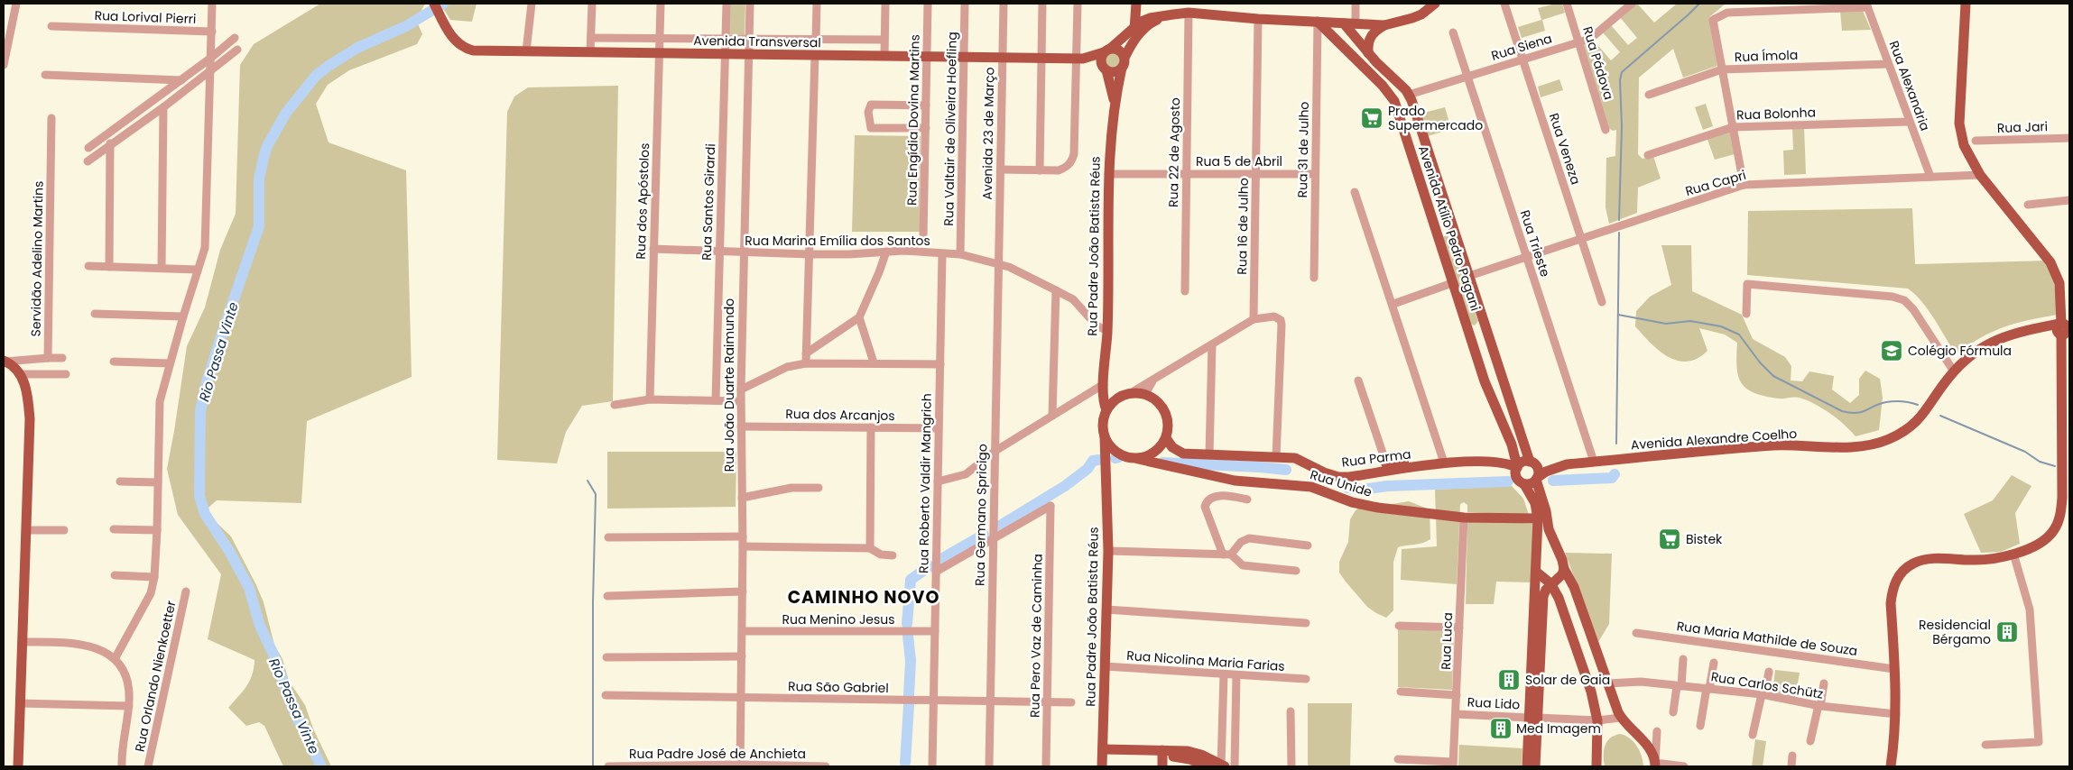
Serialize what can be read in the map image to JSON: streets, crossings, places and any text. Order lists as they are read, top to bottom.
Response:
{
  "streets": {
    "main road": [
      "Avenida Transversal",
      "Avenida Atílio Pedro Pagani",
      "Rua Padre João Batista Réus",
      "Avenida Alexandre Coelho",
      "Rua Parma",
      "Rua Unide"
    ],
    "street": [
      "Rua Lorival Pierri",
      "Rua Siena",
      "Rua Ímola",
      "Rua Pádova",
      "Rua Alexandria",
      "Rua Bolonha",
      "Rua Engídia Dovina Martins",
      "Rua Jari",
      "Rua Valtair de Oliveira Hoefling",
      "Avenida 23 de Março",
      "Rua Veneza",
      "Rua 31 de Julho",
      "Rua 22 de Agosto",
      "Rua 5 de Abril",
      "Rua Capri",
      "Rua dos Apóstolos",
      "Rua Santos Girardi",
      "Rua 16 de Julho",
      "Rua Marina Emília dos Santos",
      "Rua Trieste",
      "Servidão Adelino Martins",
      "Rua João Duarte Raimundo",
      "Rua dos Arcanjos",
      "Rua Roberto Valdir Mangrich",
      "Rua Germano Spricigo",
      "Rua Menino Jesus",
      "Rua Pero Vaz de Caminha",
      "Rua Maria Mathilde de Souza",
      "Rua Luca",
      "Rua Nicolina Maria Farias",
      "Rua Orlando Nienkoetter",
      "Rua Carlos Schütz",
      "Rua São Gabriel",
      "Rua Lido",
      "Rua Padre José de Anchieta"
    ]
  },
  "crossings": [
    ["Avenida Transversal", "Rua Engídia Dovina Martins"],
    ["Avenida Transversal", "Rua Valtair de Oliveira Hoefling"],
    ["Avenida Transversal", "Avenida 23 de Março"],
    ["Avenida Transversal", "Rua dos Apóstolos"],
    ["Avenida Transversal", "Rua Santos Girardi"],
    ["Avenida Transversal", "Rua Padre João Batista Réus"],
    ["Avenida Transversal", "Rua João Duarte Raimundo"],
    ["Rua Siena", "Rua Pádova"],
    ["Rua Siena", "Rua Veneza"],
    ["Rua Siena", "Avenida Atílio Pedro Pagani"],
    ["Rua Siena", "Rua Trieste"],
    ["Rua Ímola", "Rua Alexandria"],
    ["Rua Alexandria", "Rua Bolonha"],
    ["Rua Alexandria", "Rua Capri"],
    ["Rua Valtair de Oliveira Hoefling", "Rua Marina Emília dos Santos"],
    ["Avenida 23 de Março", "Rua Marina Emília dos Santos"],
    ["Avenida 23 de Março", "Rua Germano Spricigo"],
    ["Rua Veneza", "Rua Capri"],
    ["Rua 31 de Julho", "Rua 5 de Abril"],
    ["Rua 31 de Julho", "Avenida Atílio Pedro Pagani"],
    ["Rua 22 de Agosto", "Rua 5 de Abril"],
    ["Rua 5 de Abril", "Rua 16 de Julho"],
    ["Rua 5 de Abril", "Rua Padre João Batista Réus"],
    ["Rua Capri", "Avenida Atílio Pedro Pagani"],
    ["Rua Capri", "Rua Trieste"],
    ["Rua dos Apóstolos", "Rua Marina Emília dos Santos"],
    ["Rua Santos Girardi", "Rua Marina Emília dos Santos"],
    ["Avenida Atílio Pedro Pagani", "Avenida Alexandre Coelho"],
    ["Avenida Atílio Pedro Pagani", "Rua Parma"],
    ["Rua Marina Emília dos Santos", "Rua Padre João Batista Réus"],
    ["Rua Marina Emília dos Santos", "Rua João Duarte Raimundo"],
    ["Rua Marina Emília dos Santos", "Rua Roberto Valdir Mangrich"],
    ["Rua Marina Emília dos Santos", "Rua Germano Spricigo"],
    ["Rua Trieste", "Avenida Alexandre Coelho"],
    ["Rua Padre João Batista Réus", "Rua Parma"],
    ["Rua Padre João Batista Réus", "Rua Unide"],
    ["Rua Padre João Batista Réus", "Rua Nicolina Maria Farias"],
    ["Rua João Duarte Raimundo", "Rua dos Arcanjos"],
    ["Rua João Duarte Raimundo", "Rua Menino Jesus"],
    ["Rua João Duarte Raimundo", "Rua São Gabriel"],
    ["Rua João Duarte Raimundo", "Rua Padre José de Anchieta"],
    ["Rua dos Arcanjos", "Rua Roberto Valdir Mangrich"],
    ["Avenida Alexandre Coelho", "Rua Parma"],
    ["Rua Parma", "Rua Unide"],
    ["Rua Roberto Valdir Mangrich", "Rua Menino Jesus"],
    ["Rua Roberto Valdir Mangrich", "Rua São Gabriel"],
    ["Rua Unide", "Rua Luca"],
    ["Rua Germano Spricigo", "Rua Pero Vaz de Caminha"],
    ["Rua Germano Spricigo", "Rua São Gabriel"],
    ["Rua Pero Vaz de Caminha", "Rua São Gabriel"],
    ["Rua Luca", "Rua Lido"]
  ],
  "districts": ["CAMINHO NOVO"],
  "water": ["Rio Passa Vinte"],
  "places": {
    "supermarket": ["Prado Supermercado", "Bistek"],
    "school or university": ["Colégio Fórmula"],
    "building": ["Residencial Bérgamo", "Solar de Gaia", "Med Imagem"]
  }
}
